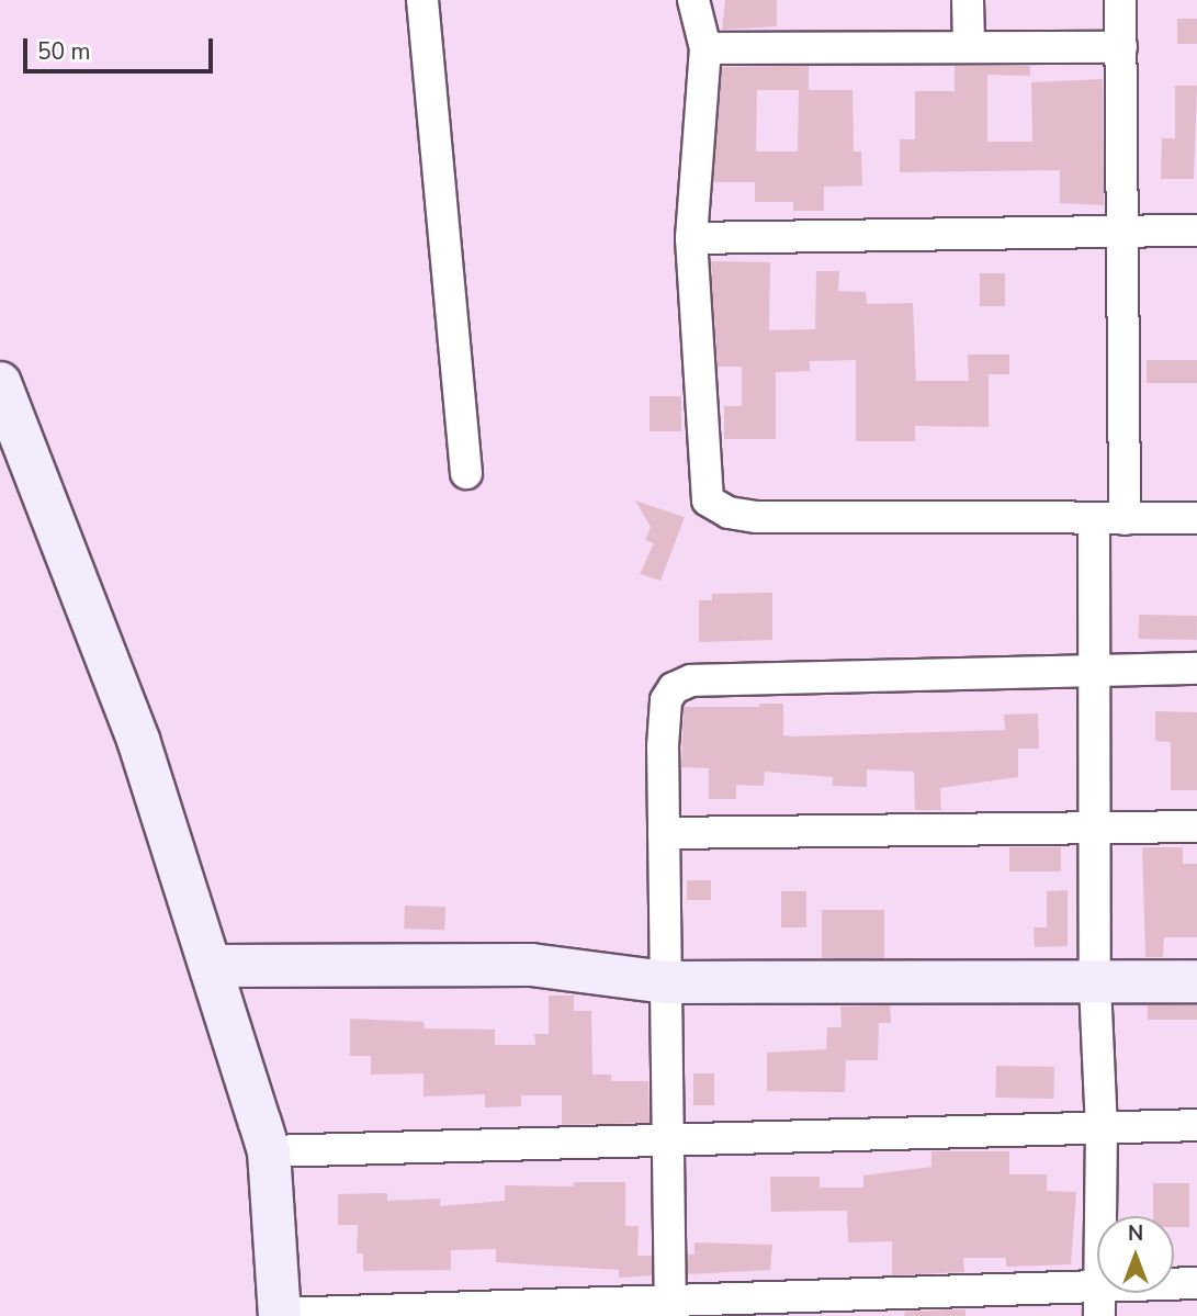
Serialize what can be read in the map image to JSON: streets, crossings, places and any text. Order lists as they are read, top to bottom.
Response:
{
  "scale_bar": "50 m",
  "north": "top"
}
